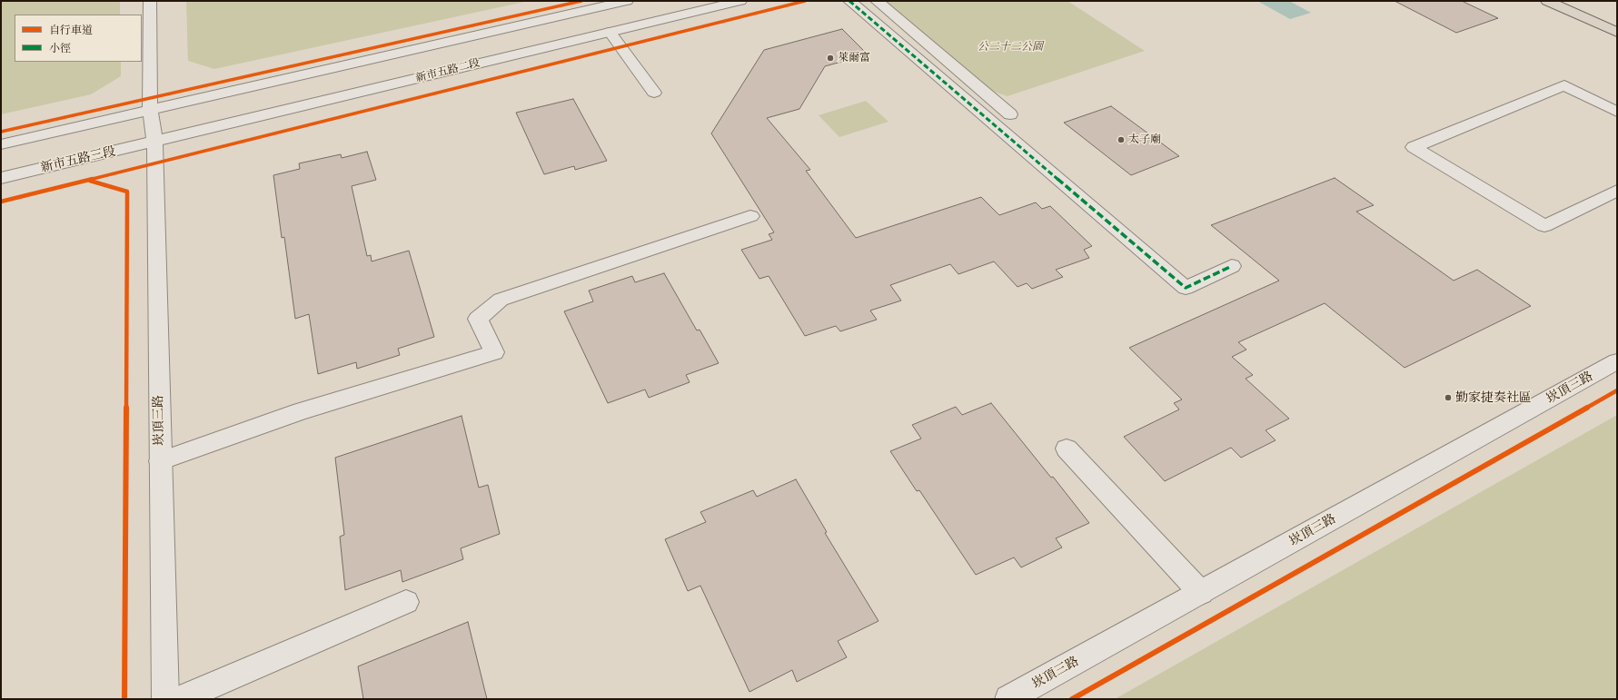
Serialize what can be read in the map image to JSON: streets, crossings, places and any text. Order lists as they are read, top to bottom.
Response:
{
  "streets": {
    "street": ["新市五路二段", "新市五路三段", "崁頂三路"]
  },
  "crossings": [
    ["新市五路二段", "新市五路三段"],
    ["新市五路二段", "崁頂三路"],
    ["新市五路三段", "崁頂三路"]
  ],
  "parks": ["公二十二公園"],
  "places": ["萊爾富", "太子廟", "勤家捷奏社區"],
  "legend": ["自行車道", "小徑"]
}
